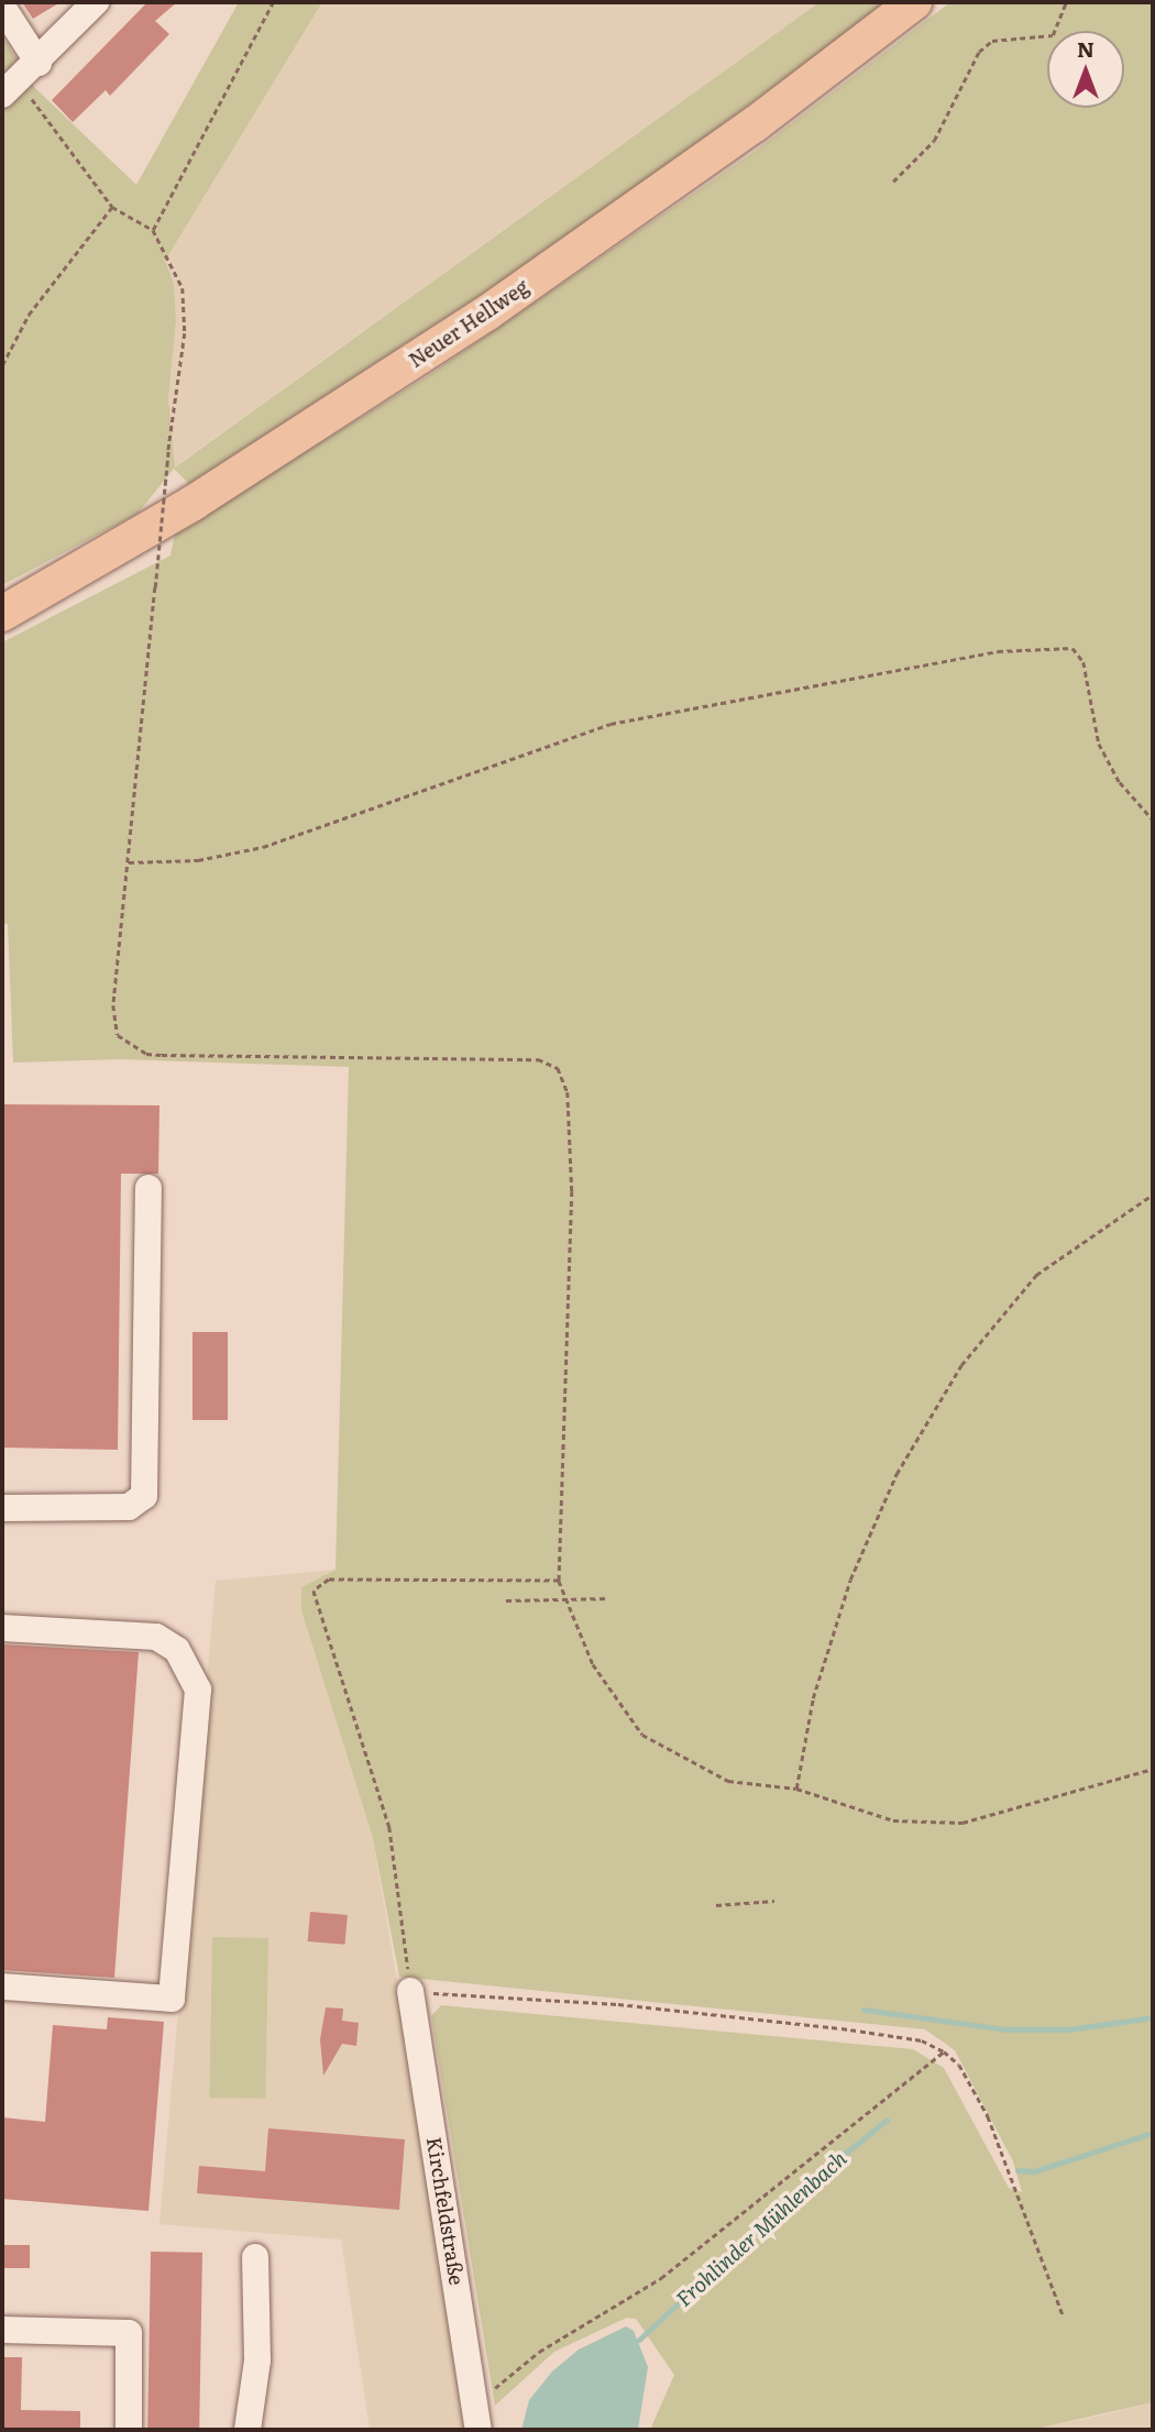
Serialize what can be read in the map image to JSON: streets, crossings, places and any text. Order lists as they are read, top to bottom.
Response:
{
  "streets": {
    "main road": ["Neuer Hellweg"],
    "street": ["Kirchfeldstraße"]
  },
  "water": ["Frohlinder Mühlenbach"],
  "north": "top"
}
